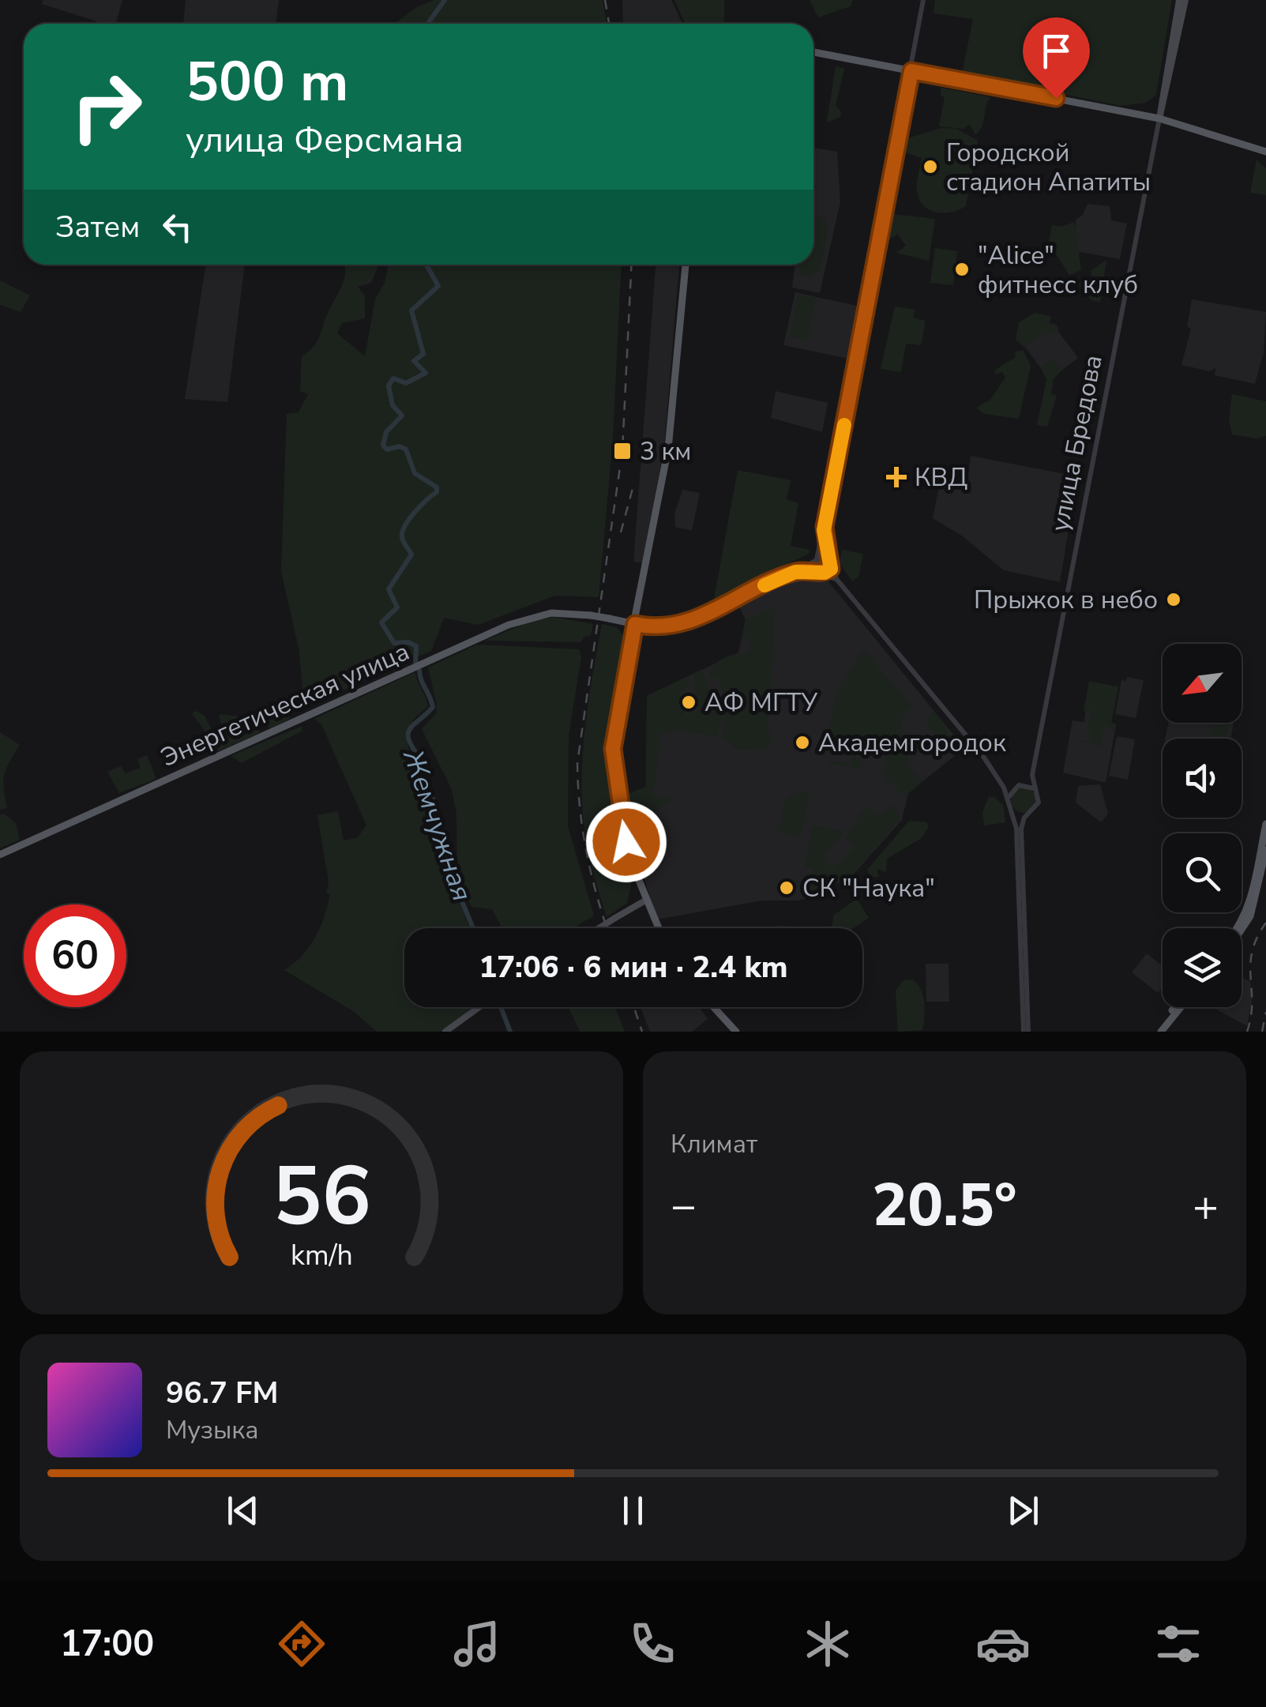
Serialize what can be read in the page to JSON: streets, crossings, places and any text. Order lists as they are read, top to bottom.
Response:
{
  "streets": {
    "main road": ["Энергетическая улица"],
    "street": ["улица Бредова"]
  },
  "water": ["Жемчужная"],
  "places": {
    "other": [
      "Городской стадион Апатиты",
      "\"Alice\" фитнесс клуб",
      "Прыжок в небо",
      "АФ МГТУ",
      "Академгородок",
      "СК \"Наука\""
    ],
    "transit": ["3 км"],
    "health": ["КВД"]
  },
  "north": "bottom left",
  "page": {
    "turn": ["500 m", "улица Ферсмана"],
    "then": "Затем",
    "limit": "60",
    "trip": "17:06 · 6 мин · 2.4 km",
    "tile": "Климат",
    "heat": ["−", "20.5°", "+"],
    "song": ["96.7 FM", "Музыка"],
    "tabs": "17:00",
    "gauge": ["56", "km/h"]
  }
}
